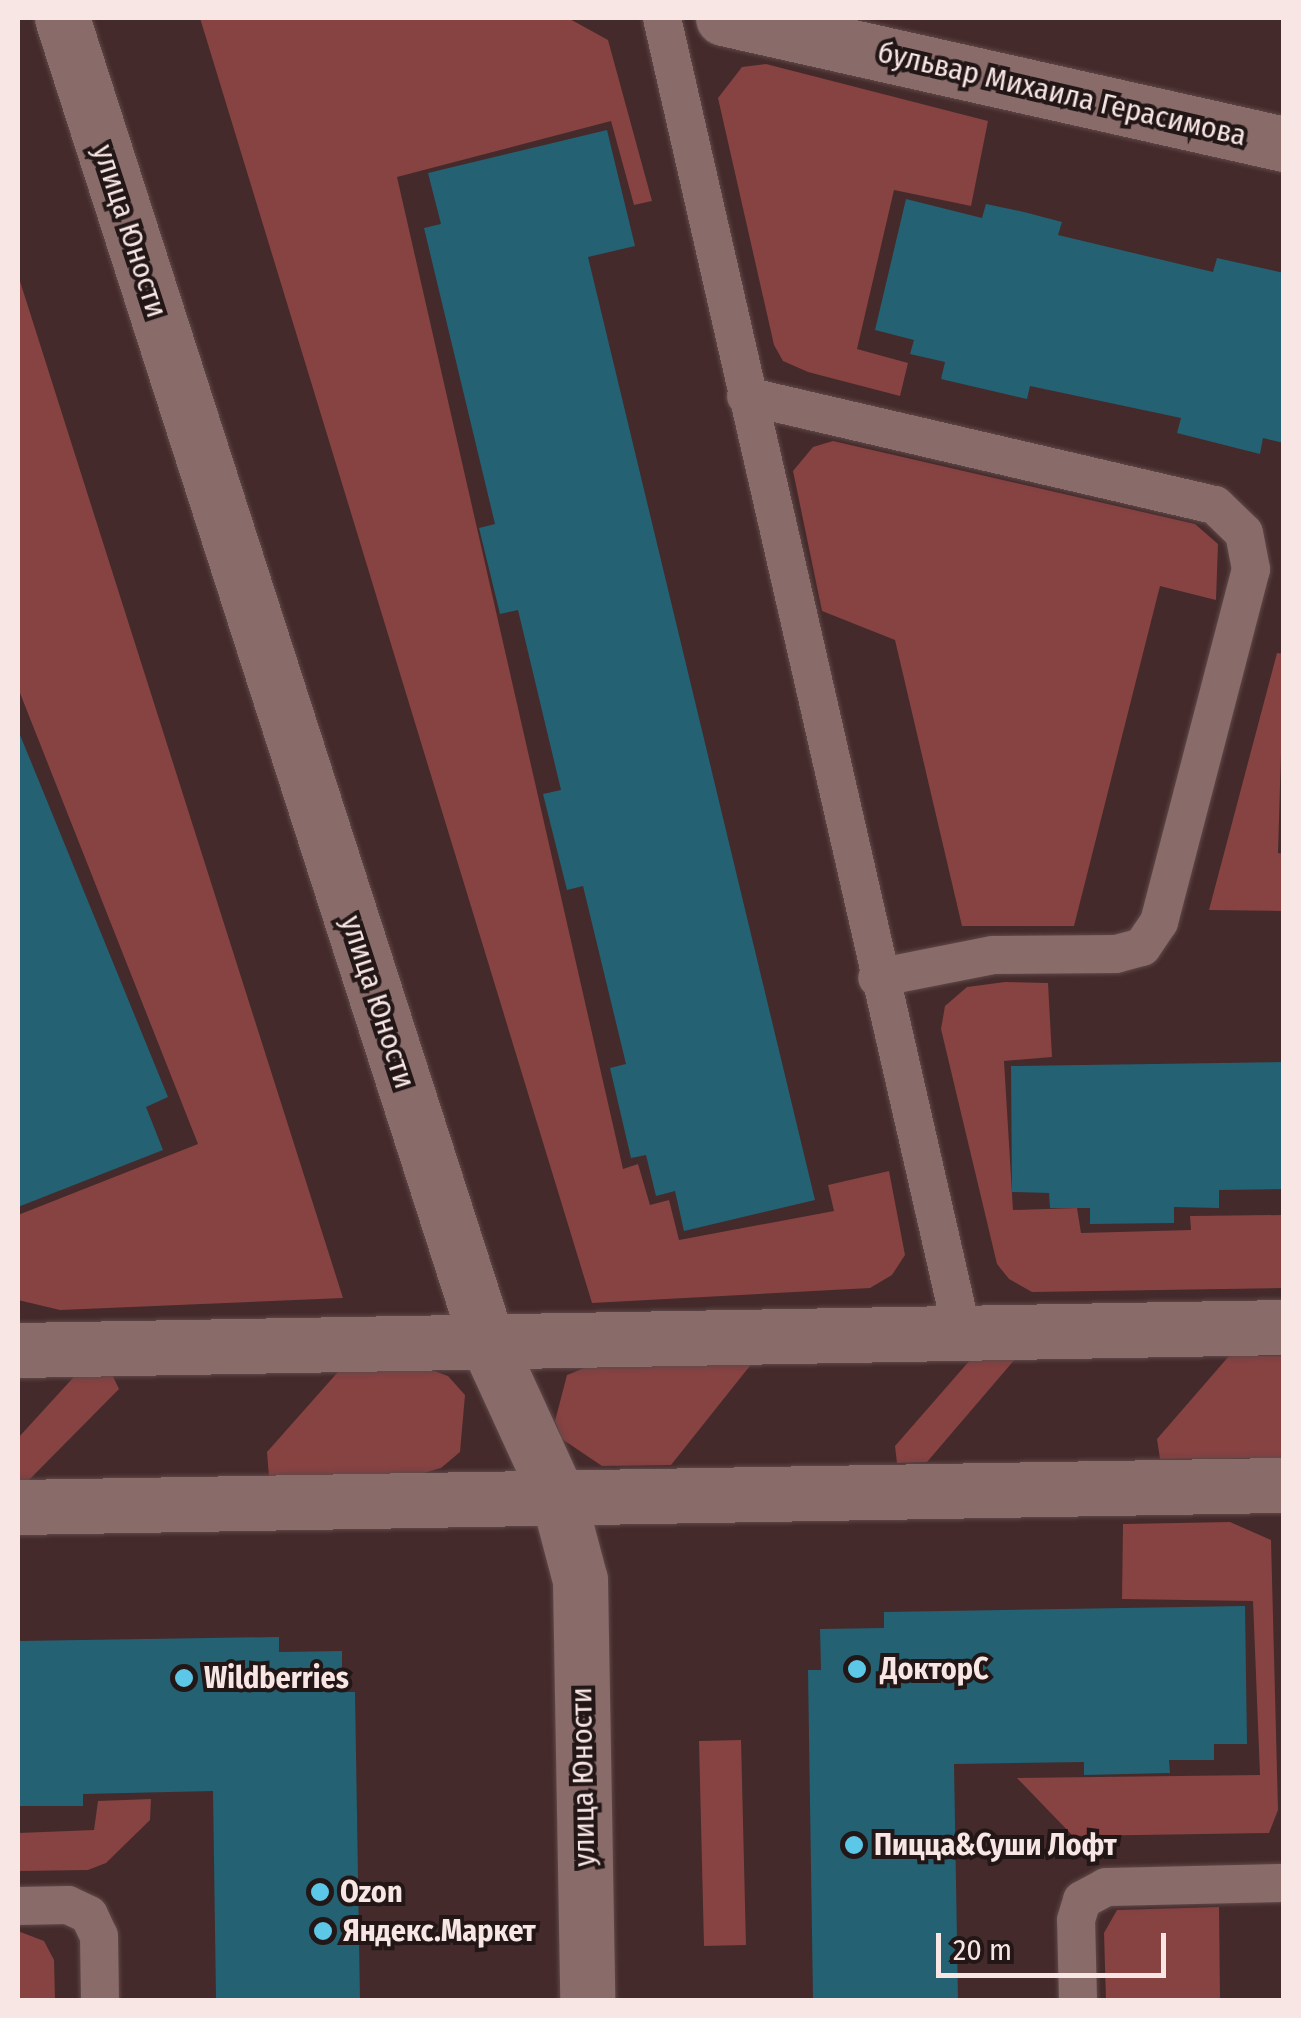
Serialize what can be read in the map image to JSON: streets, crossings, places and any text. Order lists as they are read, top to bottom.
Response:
{
  "streets": {
    "street": ["бульвар Михаила Герасимова", "улица Юности"]
  },
  "places": [
    "ДокторС",
    "Wildberries",
    "Пицца&Суши Лофт",
    "Ozon",
    "Яндекс.Маркет"
  ],
  "scale_bar": "20 m"
}
